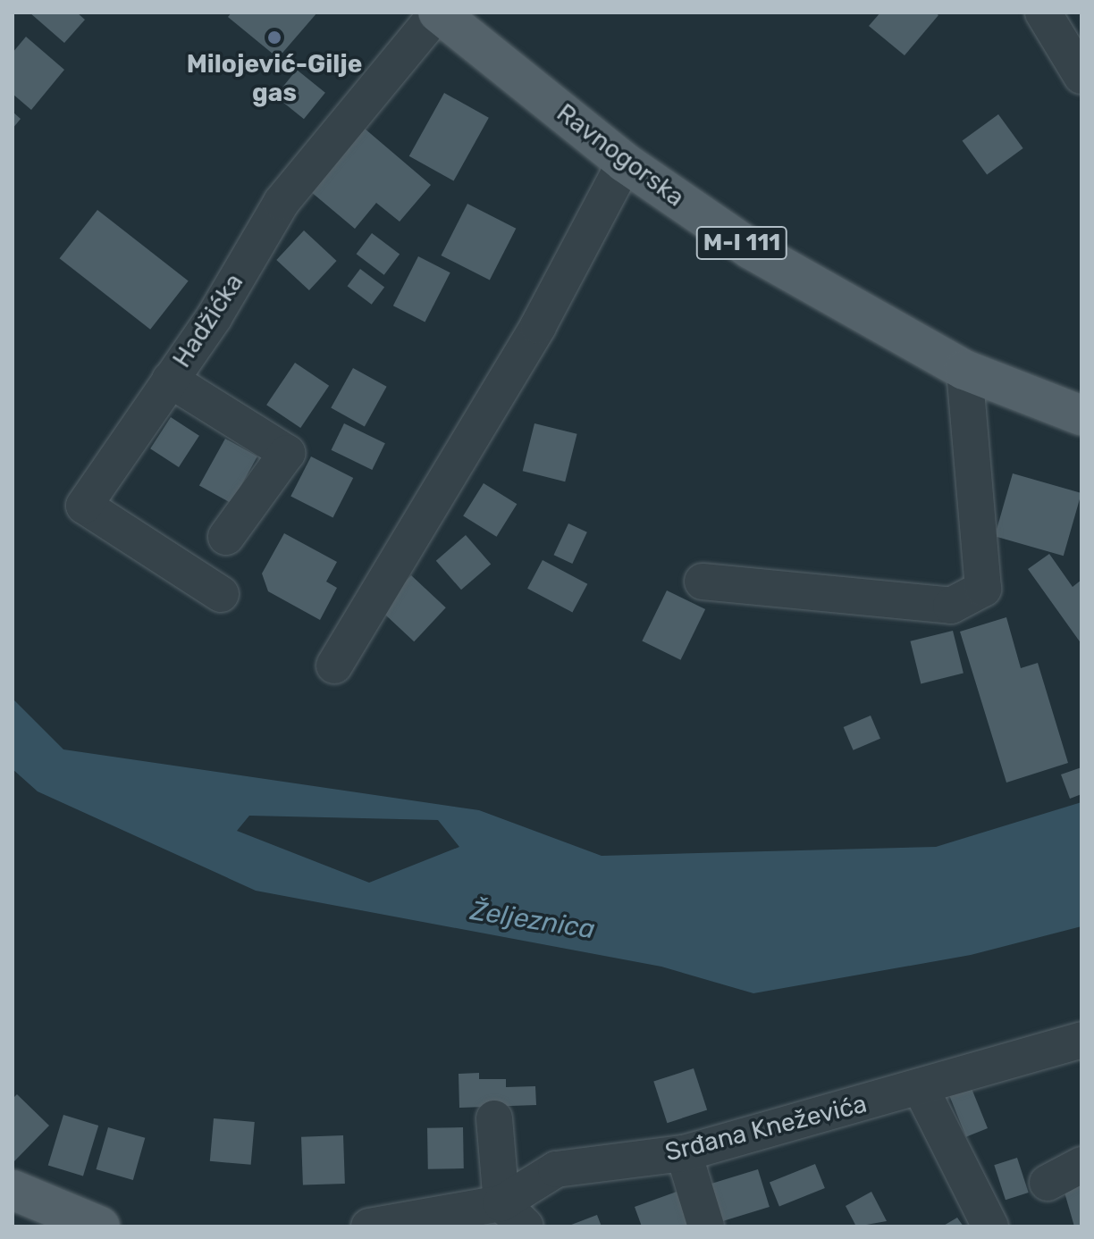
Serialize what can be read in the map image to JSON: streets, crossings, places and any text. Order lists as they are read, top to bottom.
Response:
{
  "streets": {
    "main road": ["Ravnogorska", "M-I 111"],
    "street": ["Hadžićka", "Srđana Kneževića"]
  },
  "crossings": [
    ["Ravnogorska", "Hadžićka"]
  ],
  "water": ["Željeznica"],
  "places": ["Milojević-Gilje gas"]
}
